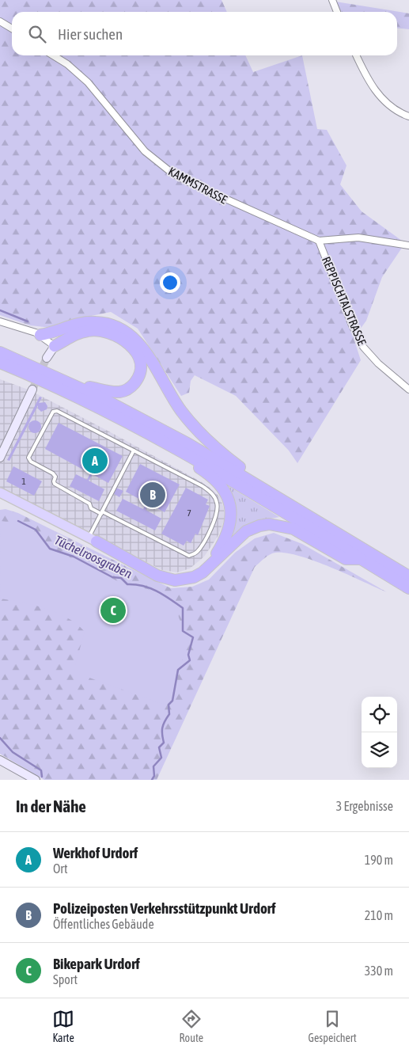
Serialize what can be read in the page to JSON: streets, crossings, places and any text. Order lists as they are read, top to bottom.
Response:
{
  "streets": {
    "street": ["KAMMSTRASSE", "REPPISCHTALSTRASSE"]
  },
  "crossings": [
    ["KAMMSTRASSE", "REPPISCHTALSTRASSE"]
  ],
  "water": ["Tüchelroosgraben"],
  "house_numbers": ["1", "7"],
  "page": {
    "search": "Hier suchen",
    "pins": ["A", "B", "C"],
    "heading": ["In der Nähe", "3 Ergebnisse"],
    "list": [
      {
        "mark": "A",
        "name": "Werkhof Urdorf",
        "note": "Ort",
        "value": "190 m"
      },
      {
        "mark": "B",
        "name": "Polizeiposten Verkehrsstützpunkt Urdorf",
        "note": "Öffentliches Gebäude",
        "value": "210 m"
      },
      {
        "mark": "C",
        "name": "Bikepark Urdorf",
        "note": "Sport",
        "value": "330 m"
      }
    ],
    "nav": ["Karte", "Route", "Gespeichert"]
  }
}
